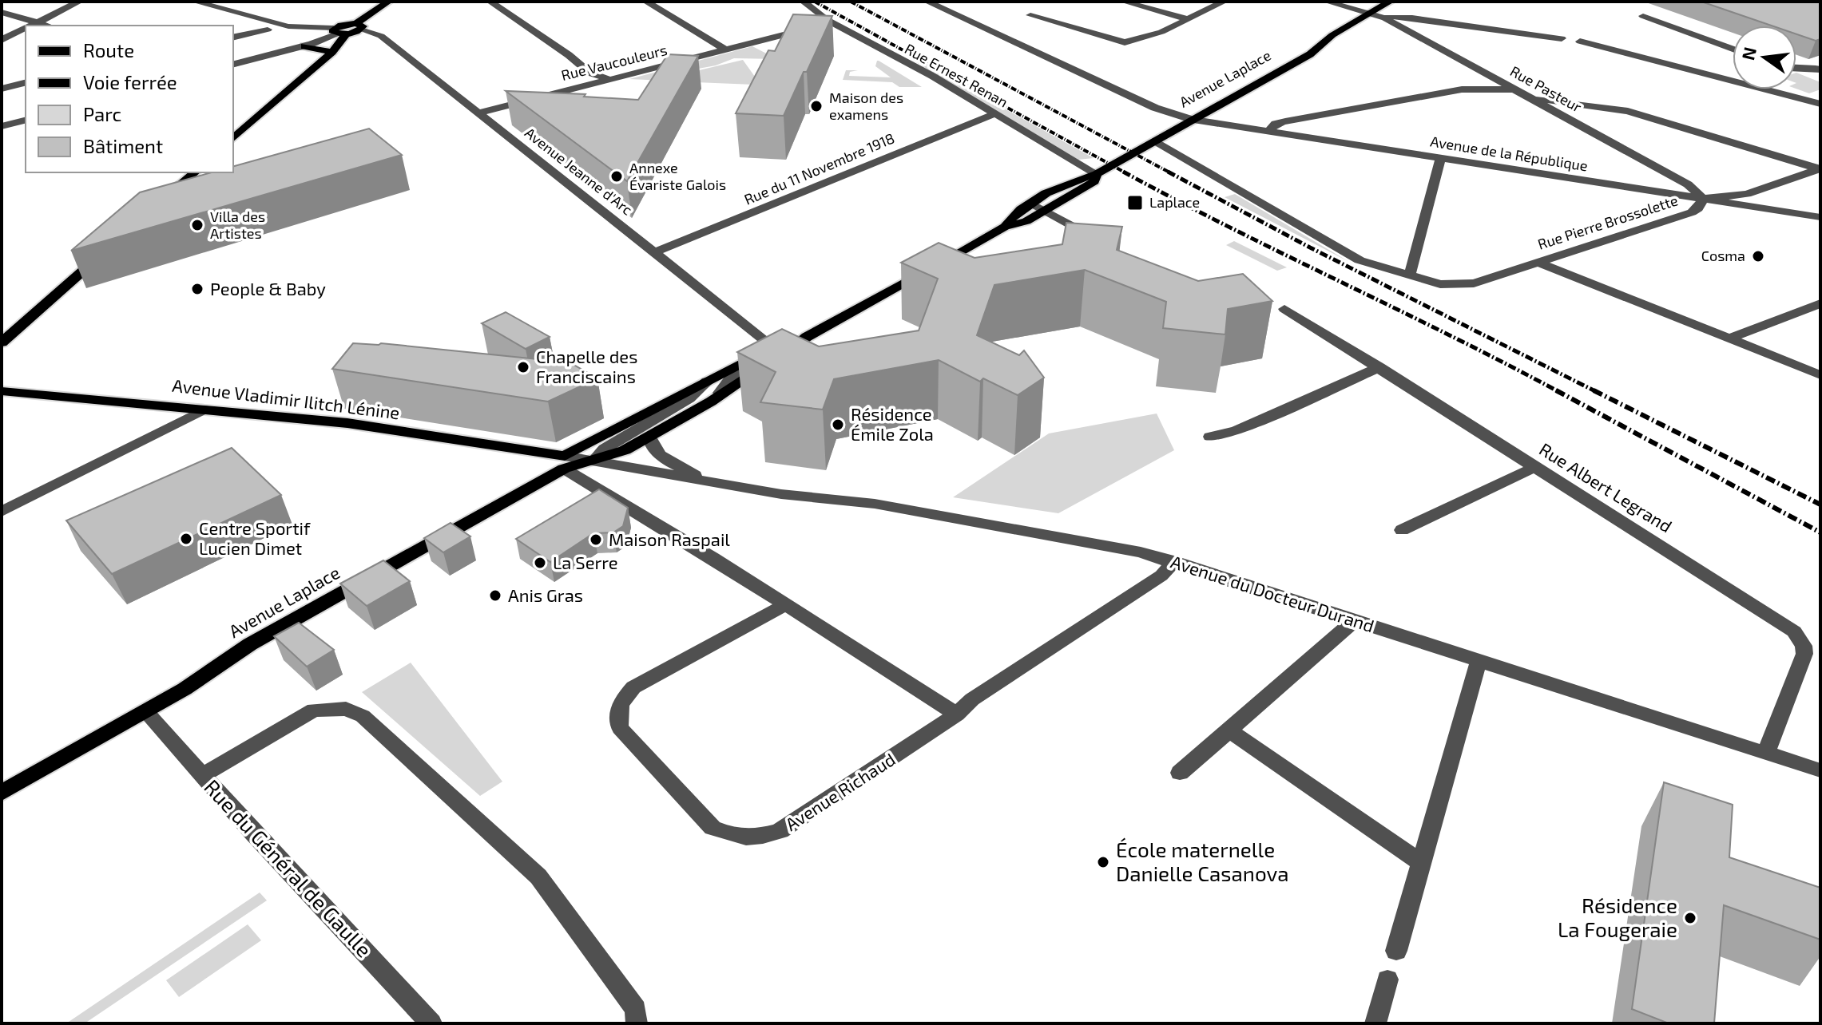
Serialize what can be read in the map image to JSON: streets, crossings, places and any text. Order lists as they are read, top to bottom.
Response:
{
  "streets": {
    "main road": ["Avenue Laplace", "Avenue Vladimir Ilitch Lénine"],
    "street": [
      "Rue Vaucouleurs",
      "Rue Ernest Renan",
      "Rue Pasteur",
      "Avenue de la République",
      "Rue du 11 Novembre 1918",
      "Avenue Jeanne d'Arc",
      "Rue Pierre Brossolette",
      "Rue Albert Legrand",
      "Avenue du Docteur Durand",
      "Avenue Richaud",
      "Rue du Général de Gaulle"
    ]
  },
  "crossings": [
    ["Rue Vaucouleurs", "Rue Ernest Renan"],
    ["Rue Vaucouleurs", "Avenue Jeanne d'Arc"],
    ["Rue Ernest Renan", "Avenue Laplace"],
    ["Rue Ernest Renan", "Rue du 11 Novembre 1918"],
    ["Avenue Laplace", "Rue Pasteur"],
    ["Avenue Laplace", "Avenue de la République"],
    ["Avenue Laplace", "Avenue Jeanne d'Arc"],
    ["Avenue Laplace", "Rue Pierre Brossolette"],
    ["Avenue Laplace", "Avenue Vladimir Ilitch Lénine"],
    ["Avenue Laplace", "Avenue du Docteur Durand"],
    ["Avenue Laplace", "Rue du Général de Gaulle"],
    ["Rue Pasteur", "Avenue de la République"],
    ["Rue Pasteur", "Rue Pierre Brossolette"],
    ["Avenue de la République", "Rue Pierre Brossolette"],
    ["Rue du 11 Novembre 1918", "Avenue Jeanne d'Arc"],
    ["Rue Albert Legrand", "Avenue du Docteur Durand"]
  ],
  "places": {
    "other": [
      "Maison des examens",
      "Annexe Évariste Galois",
      "Villa des Artistes",
      "Cosma",
      "People & Baby",
      "Chapelle des Franciscains",
      "Résidence Émile Zola",
      "Centre Sportif Lucien Dimet",
      "Maison Raspail",
      "La Serre",
      "Anis Gras",
      "École maternelle Danielle Casanova",
      "Résidence La Fougeraie"
    ],
    "transit": ["Laplace"]
  },
  "legend": [
    "Route",
    "Voie ferrée",
    "Parc",
    "Bâtiment"
  ],
  "north": "left"
}
